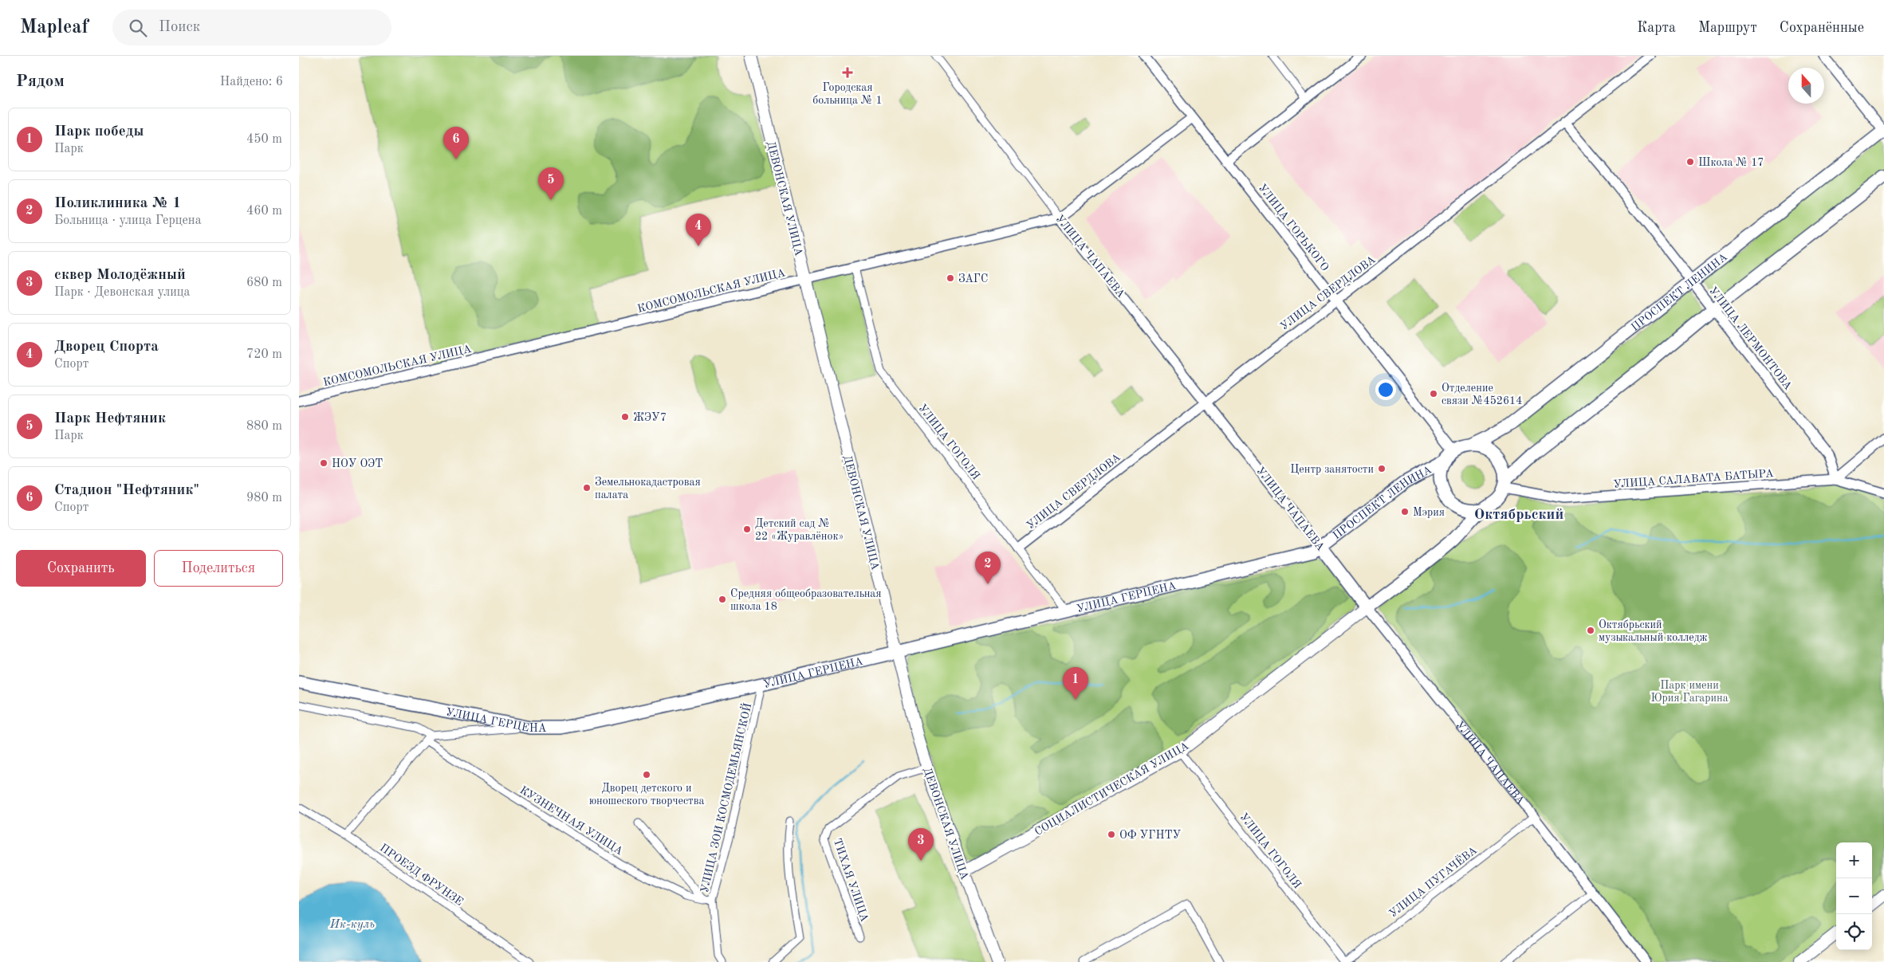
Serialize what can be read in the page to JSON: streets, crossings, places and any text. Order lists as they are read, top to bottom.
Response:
{
  "streets": {
    "main road": [
      "ДЕВОНСКАЯ УЛИЦА",
      "УЛИЦА ЧАПАЕВА",
      "ПРОСПЕКТ ЛЕНИНА",
      "УЛИЦА ГЕРЦЕНА",
      "СОЦИАЛИСТИЧЕСКАЯ УЛИЦА"
    ],
    "street": [
      "УЛИЦА ГОРЬКОГО",
      "КОМСОМОЛЬСКАЯ УЛИЦА",
      "УЛИЦА СВЕРДЛОВА",
      "УЛИЦА ЛЕРМОНТОВА",
      "УЛИЦА ГОГОЛЯ",
      "УЛИЦА САЛАВАТА БАТЫРА",
      "УЛИЦА ЗОИ КОСМОДЕМЬЯНСКОЙ",
      "КУЗНЕЧНАЯ УЛИЦА",
      "ПРОЕЗД ФРУНЗЕ",
      "ТИХАЯ УЛИЦА",
      "УЛИЦА ПУГАЧЁВА"
    ]
  },
  "crossings": [
    ["ДЕВОНСКАЯ УЛИЦА", "КОМСОМОЛЬСКАЯ УЛИЦА"],
    ["ДЕВОНСКАЯ УЛИЦА", "УЛИЦА ГЕРЦЕНА"],
    ["ДЕВОНСКАЯ УЛИЦА", "СОЦИАЛИСТИЧЕСКАЯ УЛИЦА"],
    ["ДЕВОНСКАЯ УЛИЦА", "ТИХАЯ УЛИЦА"],
    ["УЛИЦА ГОРЬКОГО", "КОМСОМОЛЬСКАЯ УЛИЦА"],
    ["УЛИЦА ГОРЬКОГО", "ПРОСПЕКТ ЛЕНИНА"],
    ["УЛИЦА ГОРЬКОГО", "УЛИЦА СВЕРДЛОВА"],
    ["УЛИЦА ГОРЬКОГО", "УЛИЦА САЛАВАТА БАТЫРА"],
    ["УЛИЦА ЧАПАЕВА", "КОМСОМОЛЬСКАЯ УЛИЦА"],
    ["УЛИЦА ЧАПАЕВА", "ПРОСПЕКТ ЛЕНИНА"],
    ["УЛИЦА ЧАПАЕВА", "УЛИЦА СВЕРДЛОВА"],
    ["УЛИЦА ЧАПАЕВА", "УЛИЦА ГЕРЦЕНА"],
    ["УЛИЦА ЧАПАЕВА", "СОЦИАЛИСТИЧЕСКАЯ УЛИЦА"],
    ["УЛИЦА ЧАПАЕВА", "УЛИЦА ПУГАЧЁВА"],
    ["КОМСОМОЛЬСКАЯ УЛИЦА", "УЛИЦА ГОГОЛЯ"],
    ["ПРОСПЕКТ ЛЕНИНА", "УЛИЦА ЛЕРМОНТОВА"],
    ["ПРОСПЕКТ ЛЕНИНА", "УЛИЦА САЛАВАТА БАТЫРА"],
    ["ПРОСПЕКТ ЛЕНИНА", "УЛИЦА ГЕРЦЕНА"],
    ["УЛИЦА СВЕРДЛОВА", "УЛИЦА ЛЕРМОНТОВА"],
    ["УЛИЦА СВЕРДЛОВА", "УЛИЦА ГОГОЛЯ"],
    ["УЛИЦА ЛЕРМОНТОВА", "УЛИЦА САЛАВАТА БАТЫРА"],
    ["УЛИЦА ГОГОЛЯ", "УЛИЦА ГЕРЦЕНА"],
    ["УЛИЦА ГОГОЛЯ", "СОЦИАЛИСТИЧЕСКАЯ УЛИЦА"],
    ["УЛИЦА ГОГОЛЯ", "УЛИЦА ПУГАЧЁВА"],
    ["УЛИЦА ГЕРЦЕНА", "УЛИЦА ЗОИ КОСМОДЕМЬЯНСКОЙ"],
    ["УЛИЦА ЗОИ КОСМОДЕМЬЯНСКОЙ", "КУЗНЕЧНАЯ УЛИЦА"]
  ],
  "districts": ["Октябрьский"],
  "water": ["Ик-куль"],
  "parks": ["Парк имени Юрия Гагарина"],
  "places": {
    "health": ["Городская больница № 1"],
    "other": [
      "Школа № 17",
      "ЗАГС",
      "Отделение связи №452614",
      "ЖЭУ7",
      "НОУ ОЭТ",
      "Центр занятости",
      "Земельнокадастровая палата",
      "Мэрия",
      "Детский сад № 22 «Журавлёнок»",
      "Средняя общеобразовательная школа 18",
      "Октябрьский музыкальный колледж",
      "Дворец детского и юношеского творчества",
      "ОФ УГНТУ"
    ]
  },
  "north": "top",
  "page": {
    "header": "Mapleaf",
    "search": "Поиск",
    "nav": ["Карта", "Маршрут", "Сохранённые"],
    "heading": ["Рядом", "Найдено: 6"],
    "list": [
      {
        "mark": "1",
        "name": "Парк победы",
        "note": "Парк",
        "value": "450 m"
      },
      {
        "mark": "2",
        "name": "Поликлиника № 1",
        "note": "Больница · улица Герцена",
        "value": "460 m"
      },
      {
        "mark": "3",
        "name": "сквер Молодёжный",
        "note": "Парк · Девонская улица",
        "value": "680 m"
      },
      {
        "mark": "4",
        "name": "Дворец Спорта",
        "note": "Спорт",
        "value": "720 m"
      },
      {
        "mark": "5",
        "name": "Парк Нефтяник",
        "note": "Парк",
        "value": "880 m"
      },
      {
        "mark": "6",
        "name": "Стадион \"Нефтяник\"",
        "note": "Спорт",
        "value": "980 m"
      }
    ],
    "pins": [
      "6",
      "5",
      "4",
      "2",
      "1",
      "3"
    ],
    "buttons": ["Сохранить", "Поделиться"],
    "map_buttons": ["+", "−"]
  }
}
